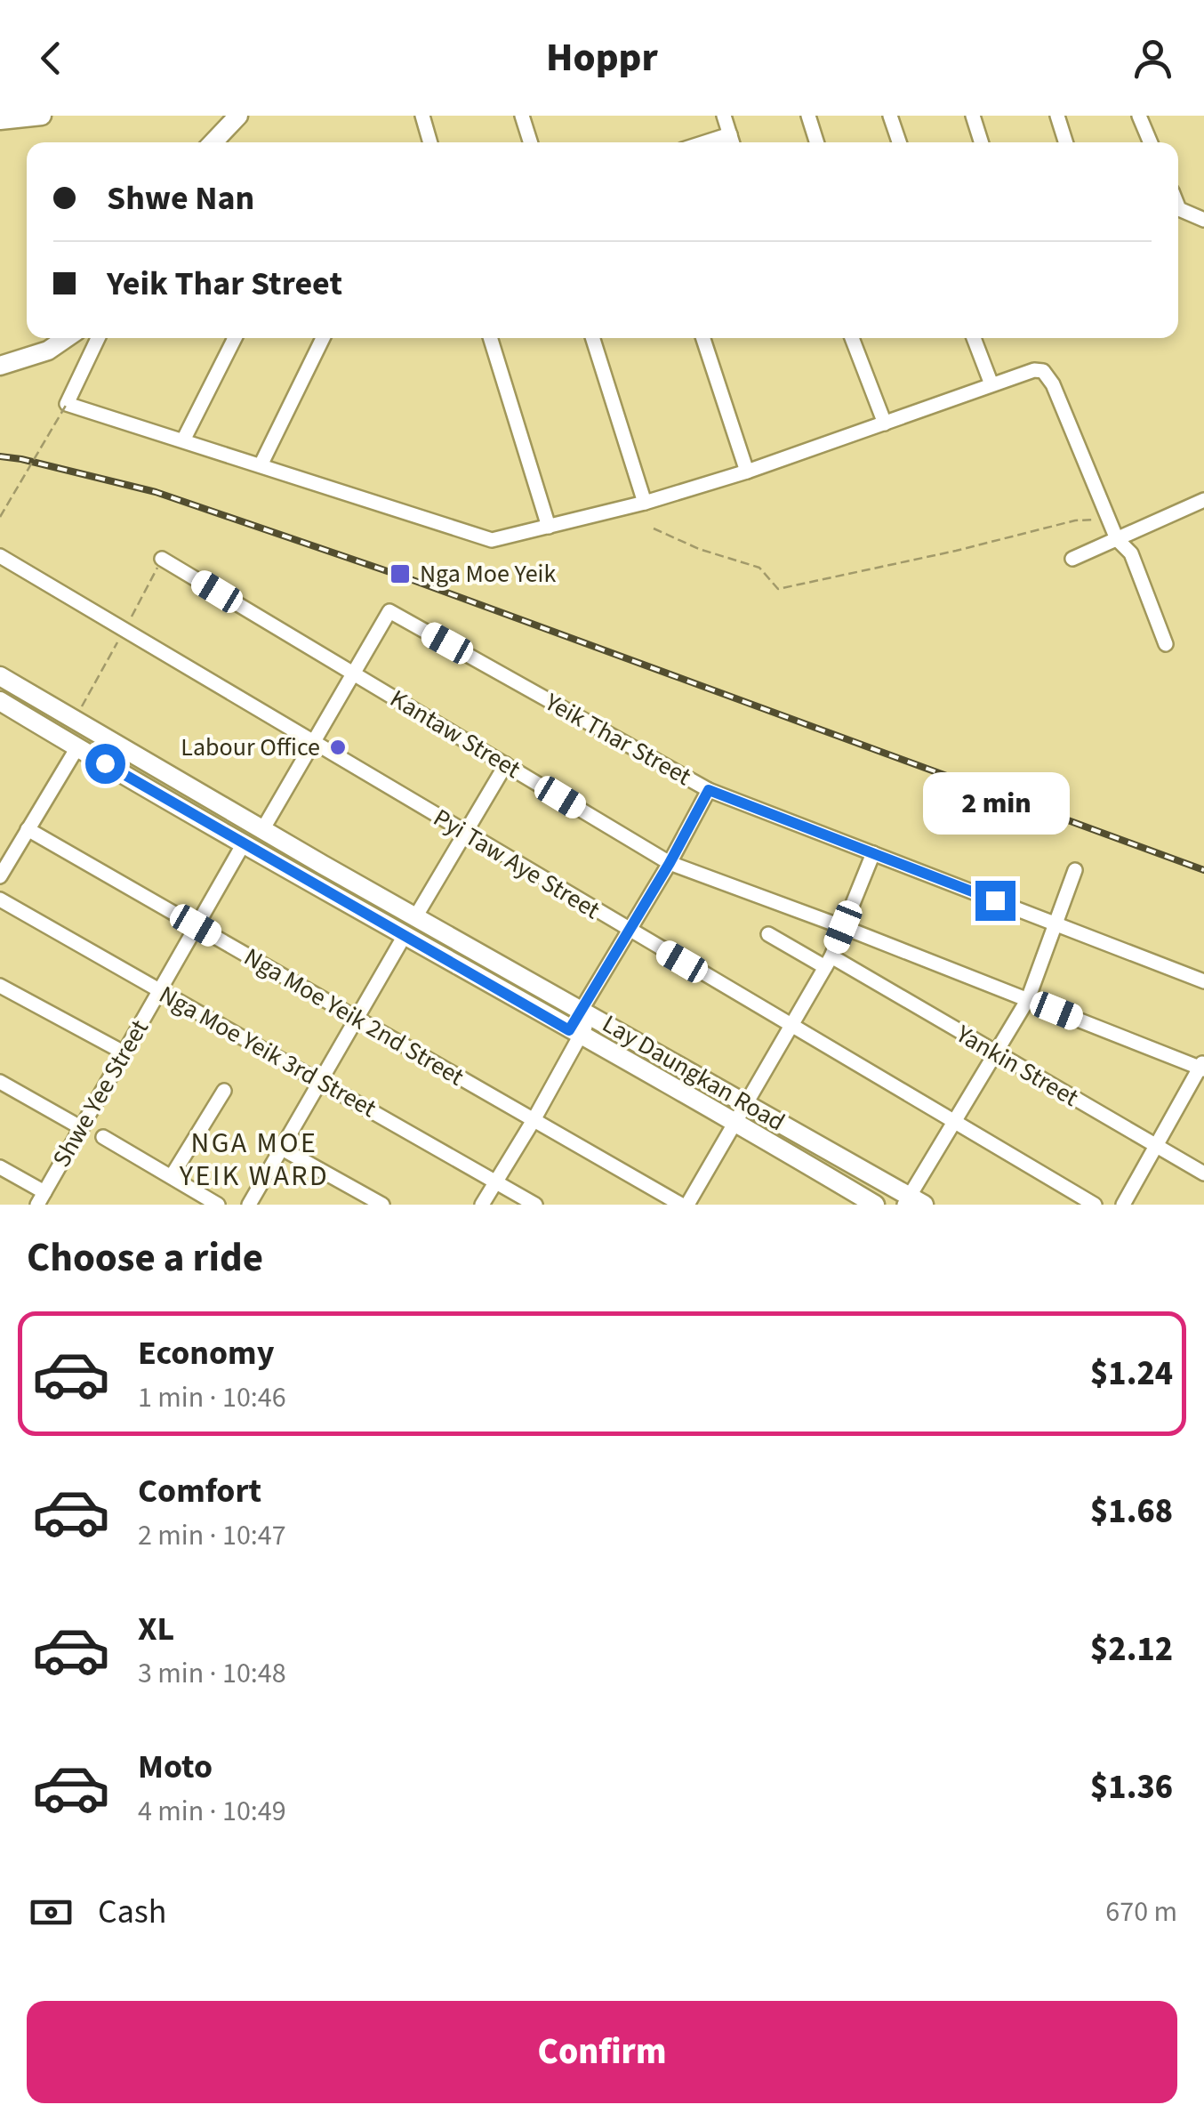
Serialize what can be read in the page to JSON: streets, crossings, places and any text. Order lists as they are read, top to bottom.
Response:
{
  "streets": {
    "main road": ["Lay Daungkan Road"],
    "street": [
      "Kantaw Street",
      "Yeik Thar Street",
      "Pyi Taw Aye Street",
      "Nga Moe Yeik 2nd Street",
      "Nga Moe Yeik 3rd Street",
      "Yankin Street",
      "Shwe Yee Street"
    ]
  },
  "crossings": [
    ["Kantaw Street", "Yeik Thar Street"],
    ["Nga Moe Yeik 2nd Street", "Shwe Yee Street"],
    ["Nga Moe Yeik 3rd Street", "Shwe Yee Street"],
    ["Lay Daungkan Road", "Shwe Yee Street"]
  ],
  "districts": ["NGA MOE YEIK WARD"],
  "places": {
    "transit": ["Nga Moe Yeik"],
    "other": ["Labour Office"]
  },
  "page": {
    "header": "Hoppr",
    "banner": ["Shwe Nan", "Yeik Thar Street"],
    "bubble": "2 min",
    "heading": "Choose a ride",
    "list": [
      {
        "name": "Economy",
        "note": "1 min · 10:46",
        "value": "$1.24"
      },
      {
        "name": "Comfort",
        "note": "2 min · 10:47",
        "value": "$1.68"
      },
      {
        "name": "XL",
        "note": "3 min · 10:48",
        "value": "$2.12"
      },
      {
        "name": "Moto",
        "note": "4 min · 10:49",
        "value": "$1.36"
      }
    ],
    "pay": ["Cash", "670 m"],
    "buttons": "Confirm"
  }
}
